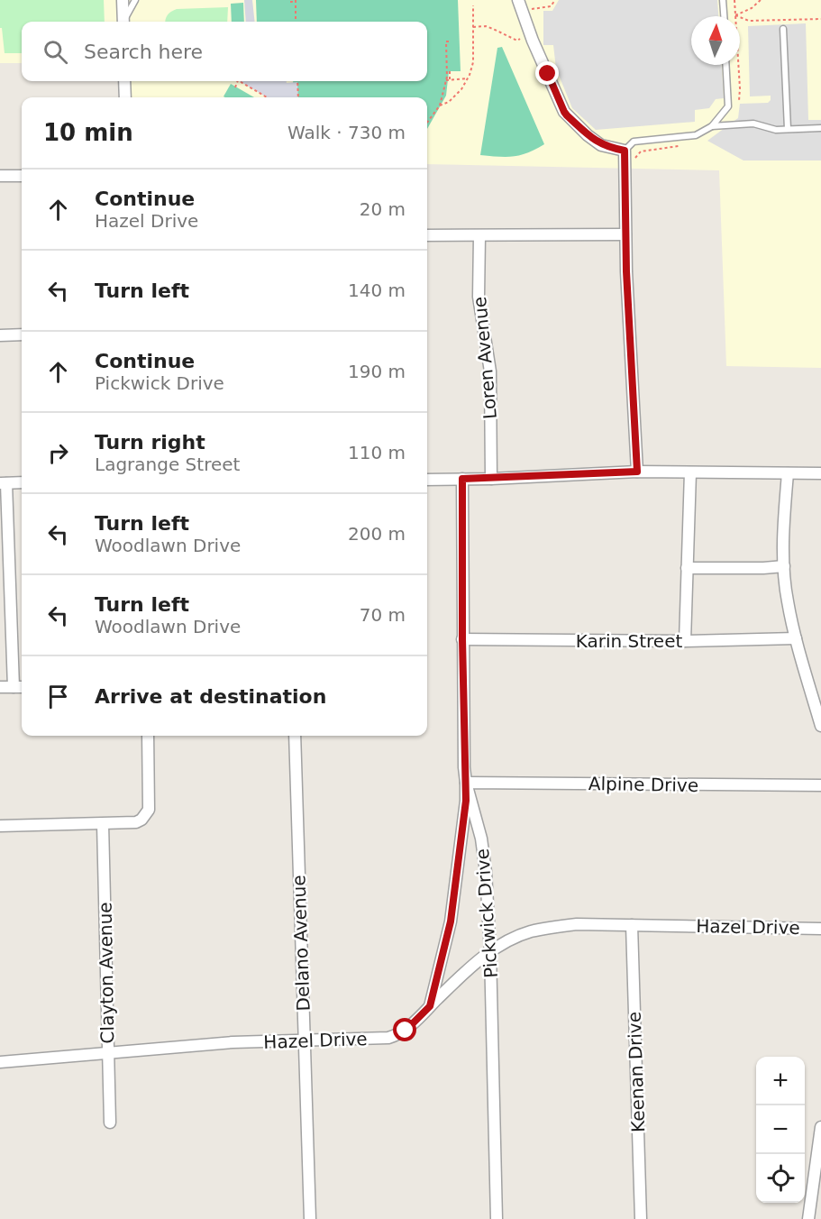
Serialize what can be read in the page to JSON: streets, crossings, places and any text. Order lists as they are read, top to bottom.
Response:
{
  "streets": {
    "street": [
      "Loren Avenue",
      "Karin Street",
      "Alpine Drive",
      "Pickwick Drive",
      "Hazel Drive",
      "Delano Avenue",
      "Clayton Avenue",
      "Keenan Drive"
    ]
  },
  "crossings": [
    ["Karin Street", "Pickwick Drive"],
    ["Alpine Drive", "Pickwick Drive"],
    ["Pickwick Drive", "Hazel Drive"],
    ["Hazel Drive", "Delano Avenue"],
    ["Hazel Drive", "Clayton Avenue"],
    ["Hazel Drive", "Keenan Drive"]
  ],
  "north": "top",
  "page": {
    "search": "Search here",
    "heading": ["10 min", "Walk · 730 m"],
    "list": [
      ["Continue", "Hazel Drive", "20 m"],
      ["Turn left", "140 m"],
      ["Continue", "Pickwick Drive", "190 m"],
      ["Turn right", "Lagrange Street", "110 m"],
      ["Turn left", "Woodlawn Drive", "200 m"],
      ["Turn left", "Woodlawn Drive", "70 m"],
      "Arrive at destination"
    ],
    "map_buttons": ["+", "−"]
  }
}
